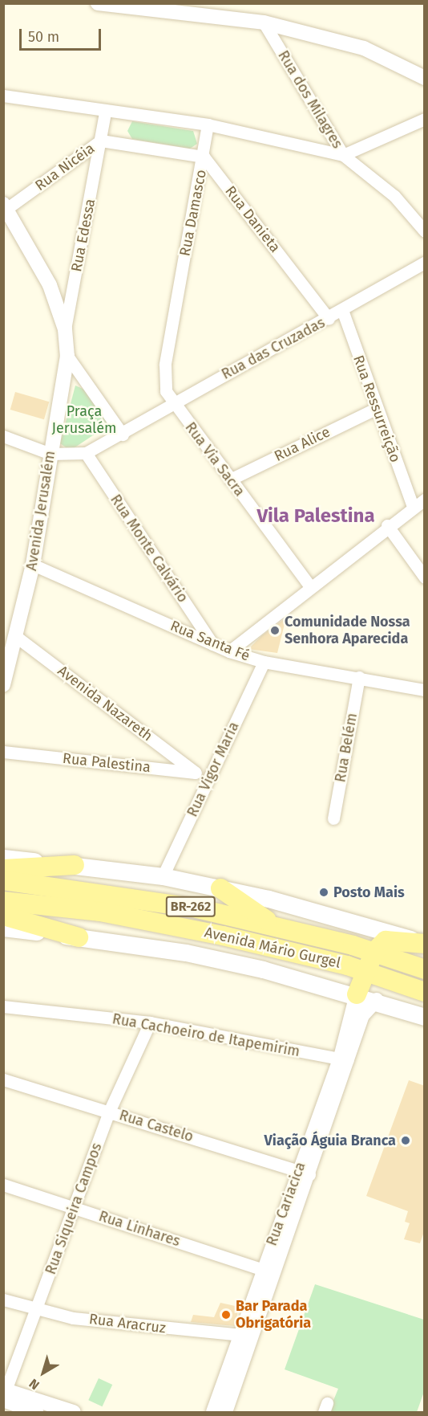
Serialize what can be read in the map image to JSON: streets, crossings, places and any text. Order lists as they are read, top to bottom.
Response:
{
  "streets": {
    "main road": ["BR-262", "Avenida Mário Gurgel"],
    "street": [
      "Rua dos Milagres",
      "Rua Nicéia",
      "Rua Damasco",
      "Rua Danieta",
      "Rua Edessa",
      "Rua das Cruzadas",
      "Rua Ressurreição",
      "Rua Alice",
      "Rua Via Sacra",
      "Avenida Jerusalém",
      "Rua Monte Calvário",
      "Rua Santa Fé",
      "Avenida Nazareth",
      "Rua Belém",
      "Rua Palestina",
      "Rua Vigor Maria",
      "Rua Cachoeiro de Itapemirim",
      "Rua Castelo",
      "Rua Cariacica",
      "Rua Siqueira Campos",
      "Rua Linhares",
      "Rua Aracruz"
    ]
  },
  "crossings": [
    ["Rua Nicéia", "Rua Edessa"],
    ["Rua Nicéia", "Avenida Jerusalém"],
    ["Rua Damasco", "Rua Danieta"],
    ["Rua Damasco", "Rua das Cruzadas"],
    ["Rua Damasco", "Rua Via Sacra"],
    ["Rua Danieta", "Rua das Cruzadas"],
    ["Rua Edessa", "Avenida Jerusalém"],
    ["Rua das Cruzadas", "Rua Ressurreição"],
    ["Rua das Cruzadas", "Rua Via Sacra"],
    ["Rua das Cruzadas", "Avenida Jerusalém"],
    ["Rua das Cruzadas", "Rua Monte Calvário"],
    ["Rua Ressurreição", "Rua Alice"],
    ["Rua Alice", "Rua Via Sacra"],
    ["Avenida Jerusalém", "Rua Santa Fé"],
    ["Avenida Jerusalém", "Avenida Nazareth"],
    ["Rua Monte Calvário", "Rua Santa Fé"],
    ["Rua Santa Fé", "Rua Belém"],
    ["Rua Santa Fé", "Rua Vigor Maria"],
    ["Avenida Nazareth", "Rua Palestina"],
    ["Rua Palestina", "Rua Vigor Maria"],
    ["Rua Vigor Maria", "BR-262"],
    ["Avenida Mário Gurgel", "Rua Cariacica"],
    ["Rua Cachoeiro de Itapemirim", "Rua Cariacica"],
    ["Rua Cachoeiro de Itapemirim", "Rua Siqueira Campos"],
    ["Rua Castelo", "Rua Cariacica"],
    ["Rua Castelo", "Rua Siqueira Campos"],
    ["Rua Cariacica", "Rua Linhares"],
    ["Rua Cariacica", "Rua Aracruz"],
    ["Rua Siqueira Campos", "Rua Linhares"],
    ["Rua Siqueira Campos", "Rua Aracruz"]
  ],
  "districts": ["Vila Palestina"],
  "parks": ["Praça Jerusalém"],
  "places": [
    "Comunidade Nossa Senhora Aparecida",
    "Posto Mais",
    "Viação Águia Branca",
    "Bar Parada Obrigatória"
  ],
  "scale_bar": "50 m",
  "north": "bottom left"
}
